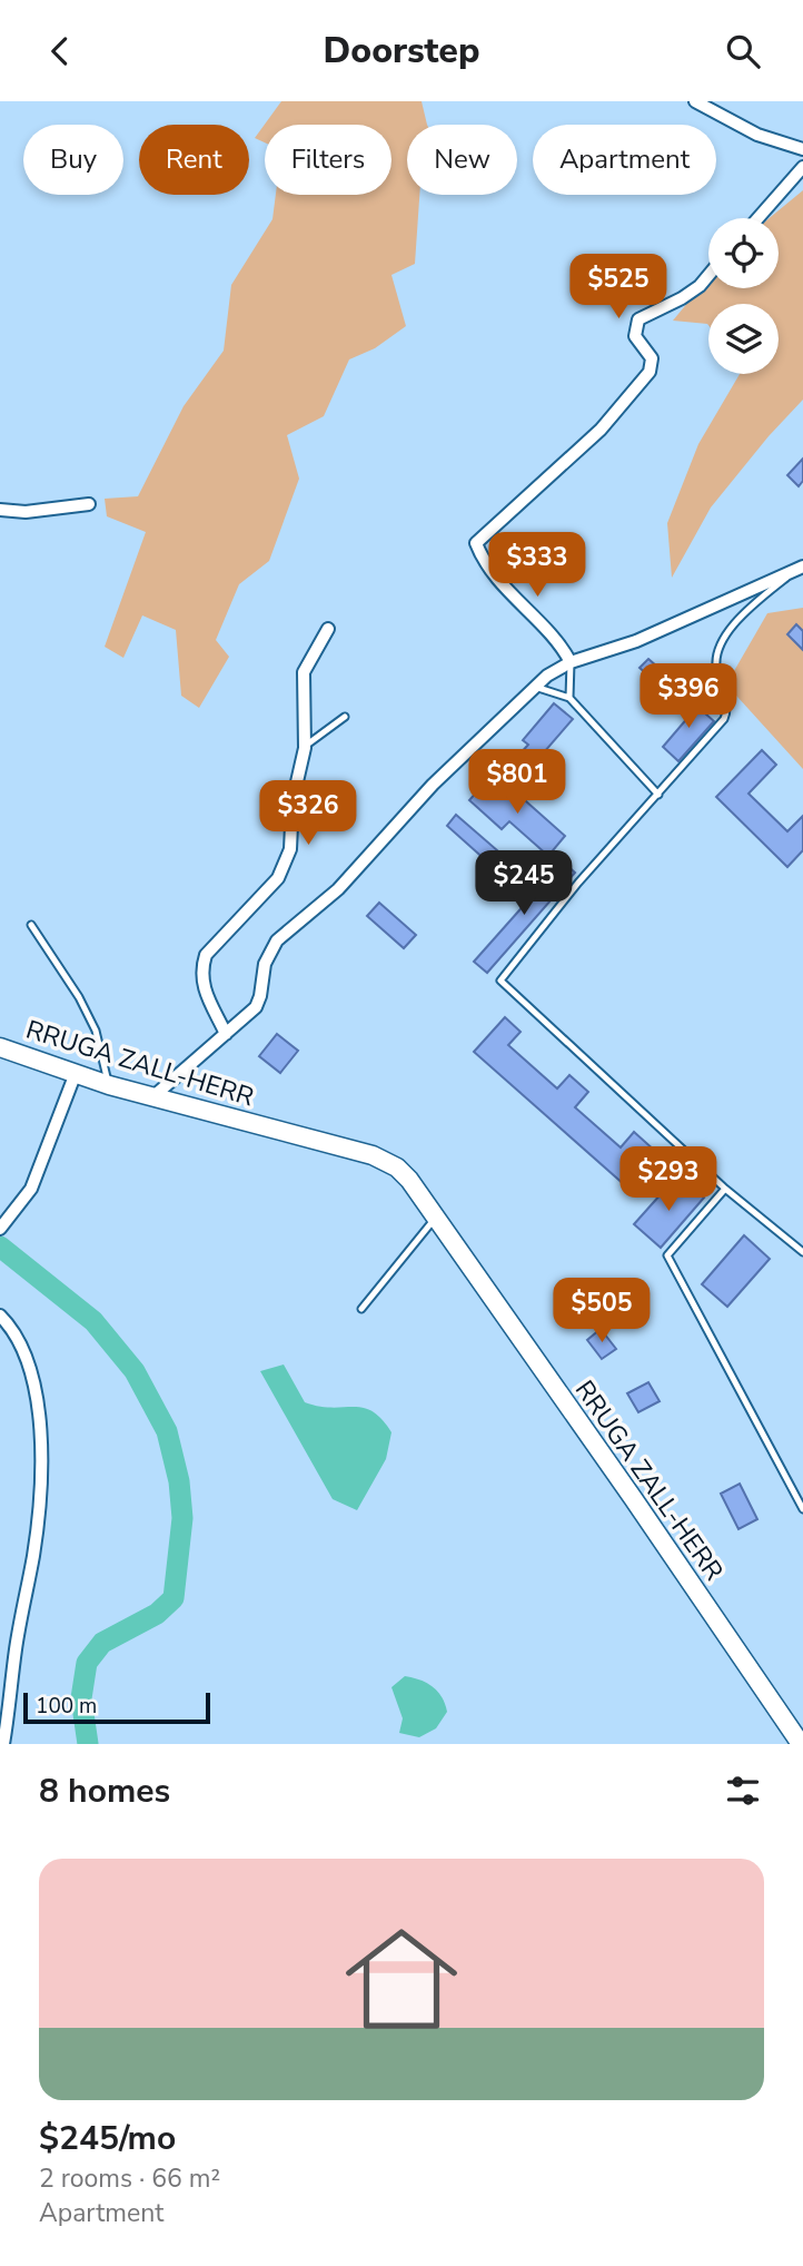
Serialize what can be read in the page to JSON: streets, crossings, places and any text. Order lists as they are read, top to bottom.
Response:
{
  "streets": {
    "main road": ["RRUGA ZALL-HERR"]
  },
  "scale_bar": "100 m",
  "page": {
    "header": "Doorstep",
    "chip": [
      "Buy",
      "Rent",
      "Filters",
      "New",
      "Apartment"
    ],
    "price": [
      "$525",
      "$333",
      "$396",
      "$801",
      "$326",
      "$245",
      "$293",
      "$505"
    ],
    "scale": "100 m",
    "heading": "8 homes",
    "list": [
      {
        "name": "$245/mo",
        "note": "2 rooms · 66 m² · Apartment"
      }
    ]
  }
}
